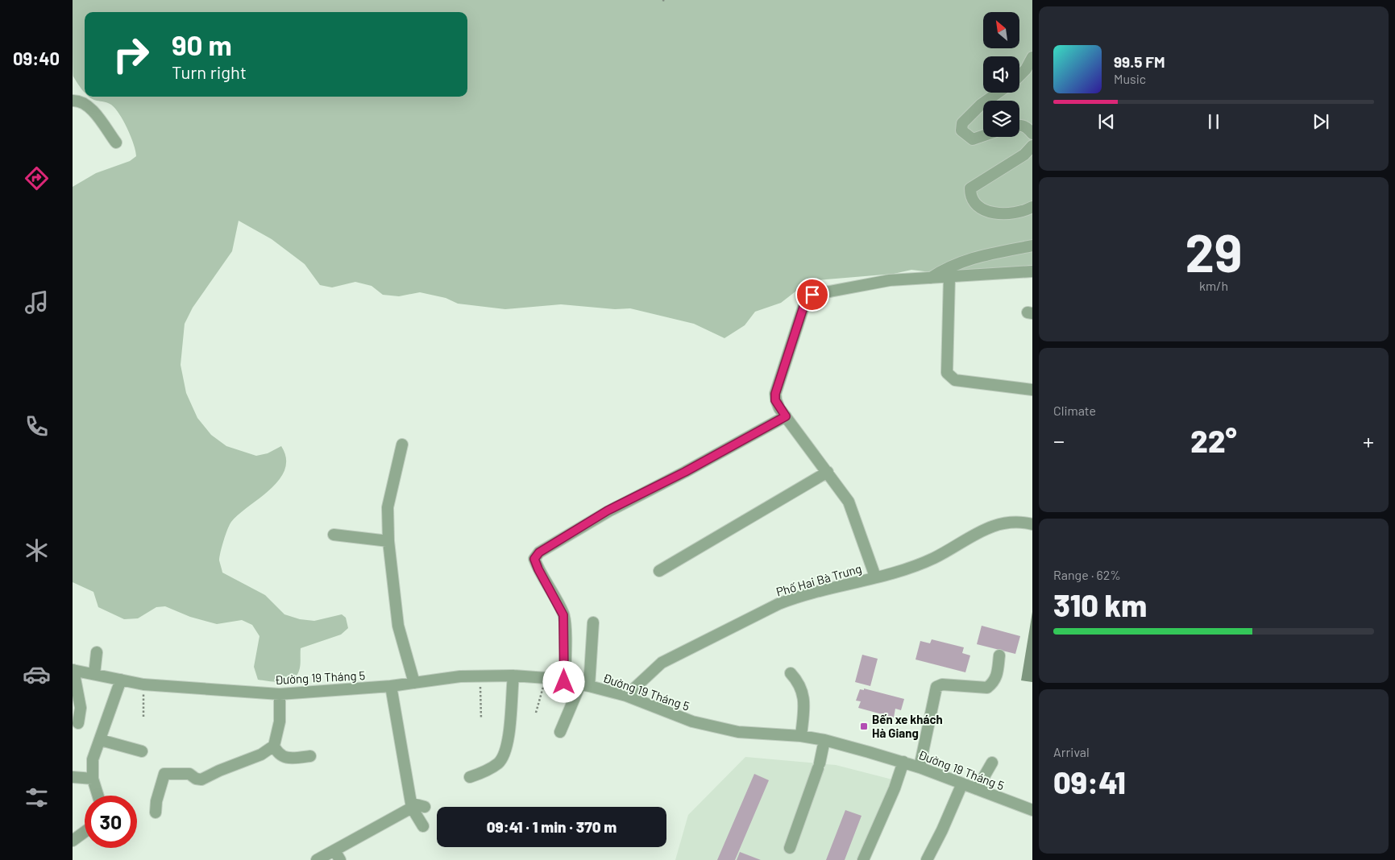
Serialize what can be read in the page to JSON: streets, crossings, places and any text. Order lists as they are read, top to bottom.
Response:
{
  "streets": {
    "street": ["Phố Hai Bà Trưng", "Đường 19 Tháng 5"]
  },
  "crossings": [
    ["Phố Hai Bà Trưng", "Đường 19 Tháng 5"]
  ],
  "places": {
    "transit": ["Bến xe khách Hà Giang"]
  },
  "north": "top left",
  "page": {
    "tabs": "09:40",
    "turn": ["90 m", "Turn right"],
    "song": ["99.5 FM", "Music"],
    "tile": [
      ["29", "km/h"],
      "Climate",
      ["Range · 62%", "310 km"],
      ["Arrival", "09:41"]
    ],
    "heat": ["−", "22°", "+"],
    "limit": "30",
    "trip": "09:41 · 1 min · 370 m"
  }
}
